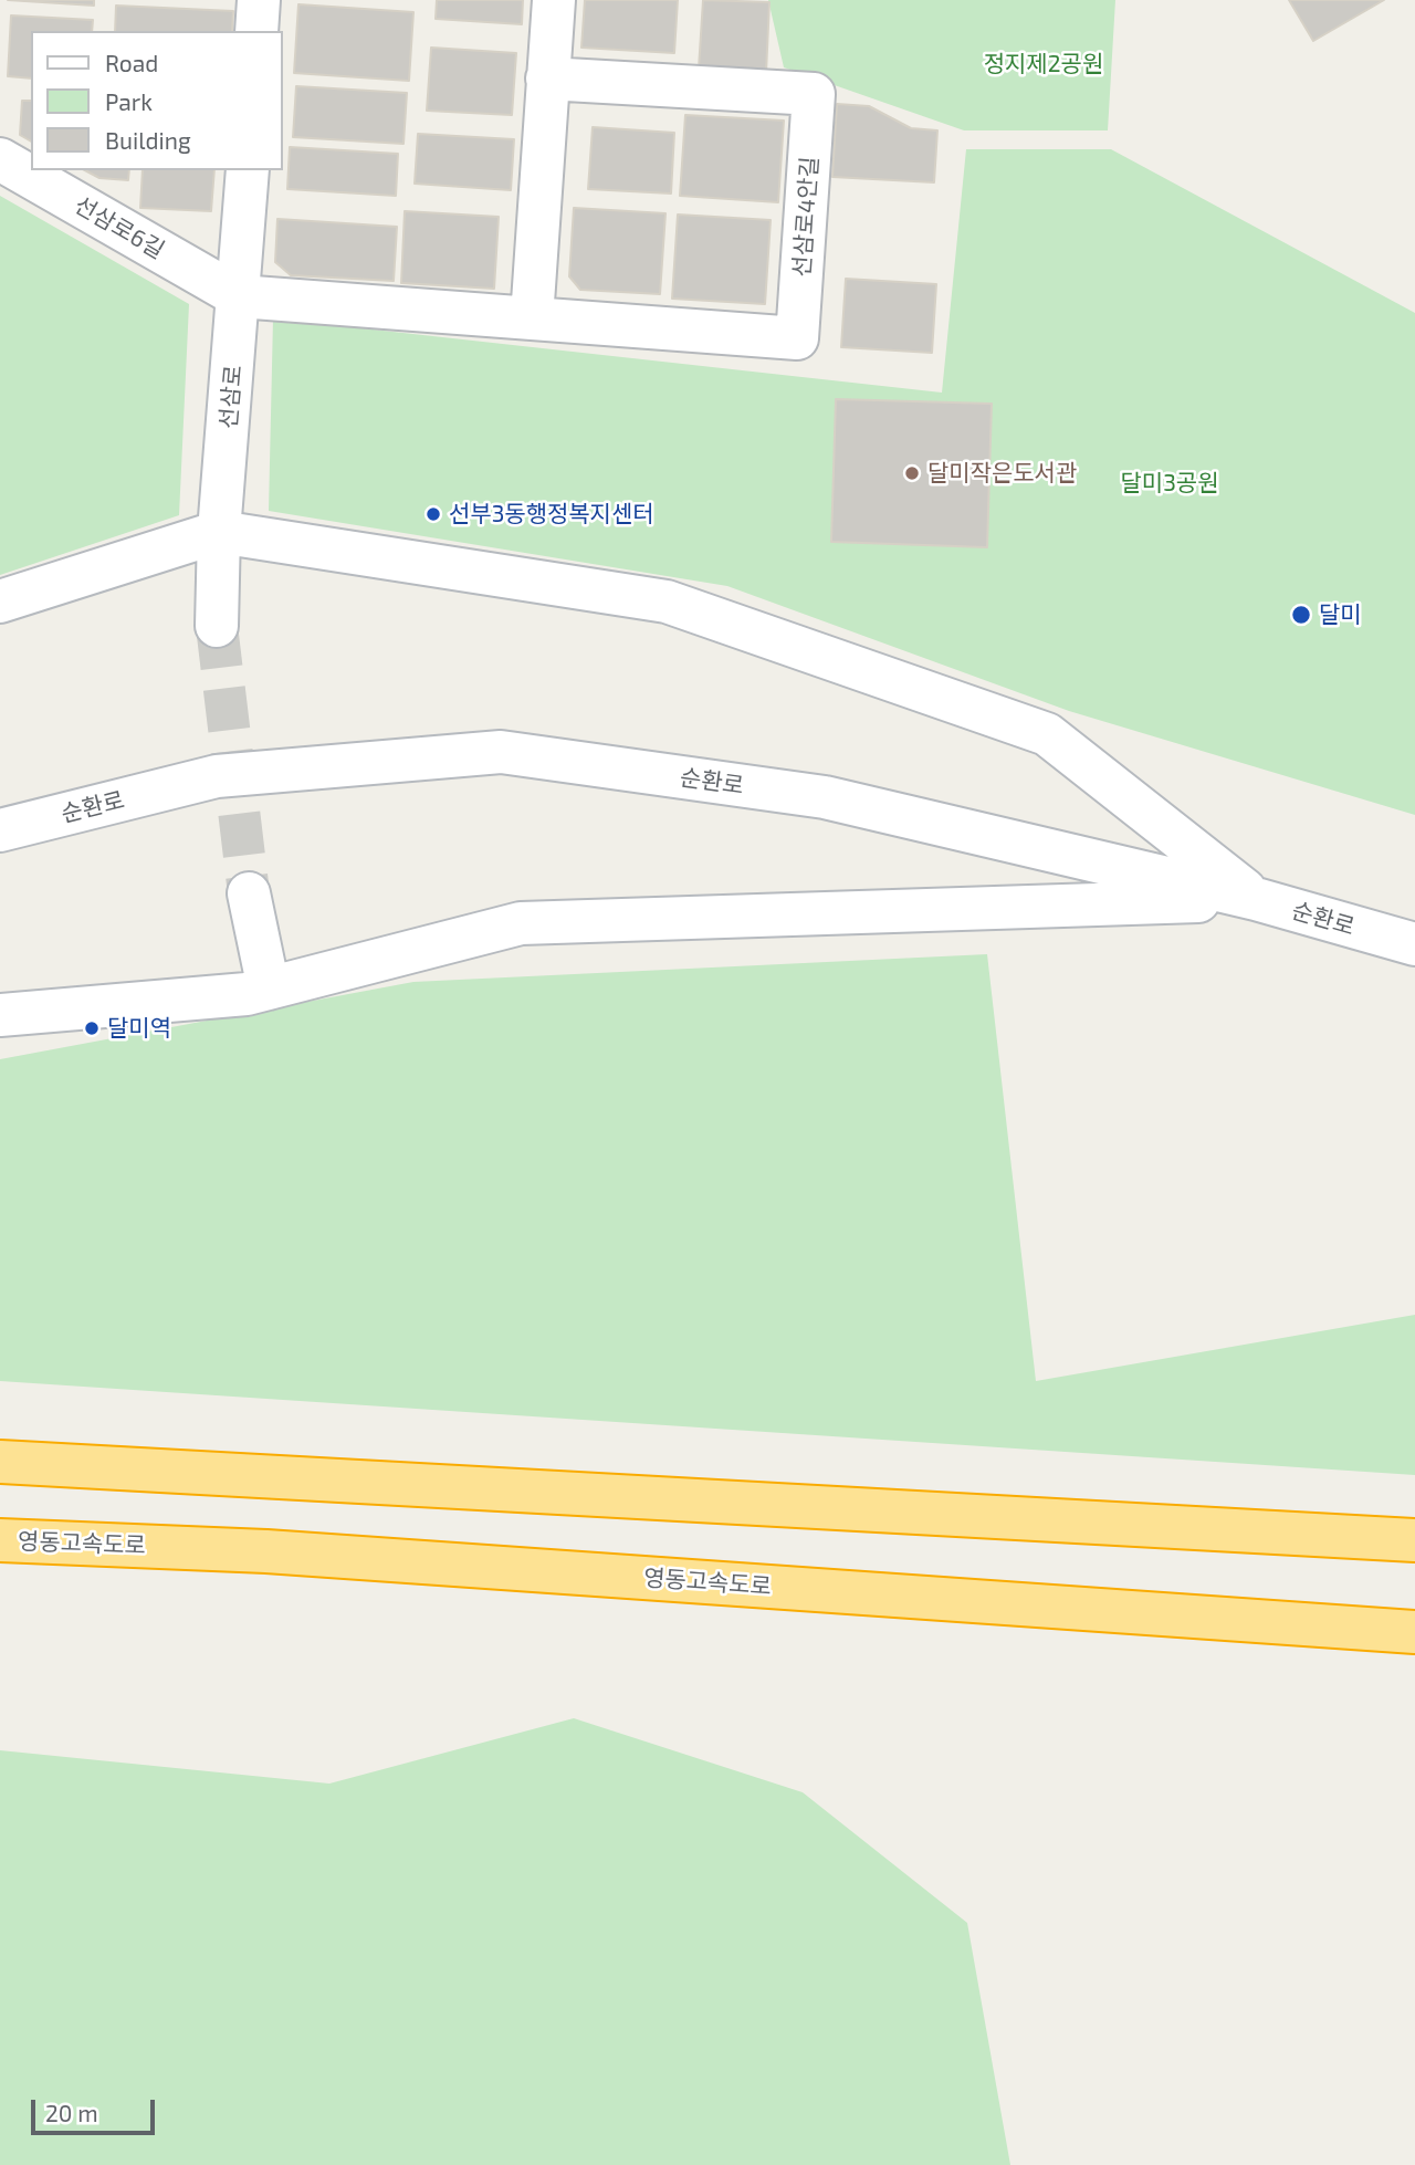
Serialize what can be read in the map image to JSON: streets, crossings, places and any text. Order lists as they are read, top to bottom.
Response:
{
  "streets": {
    "highway": ["영동고속도로"],
    "main road": [
      "선삼로4안길",
      "선삼로6길",
      "선삼로",
      "순환로"
    ]
  },
  "crossings": [
    ["선삼로4안길", "선삼로6길"],
    ["선삼로4안길", "선삼로"],
    ["선삼로6길", "선삼로"]
  ],
  "parks": ["정지제2공원", "달미3공원"],
  "places": [
    "달미작은도서관",
    "선부3동행정복지센터",
    "달미",
    "달미역"
  ],
  "legend": ["Road", "Park", "Building"],
  "scale_bar": "20 m"
}
